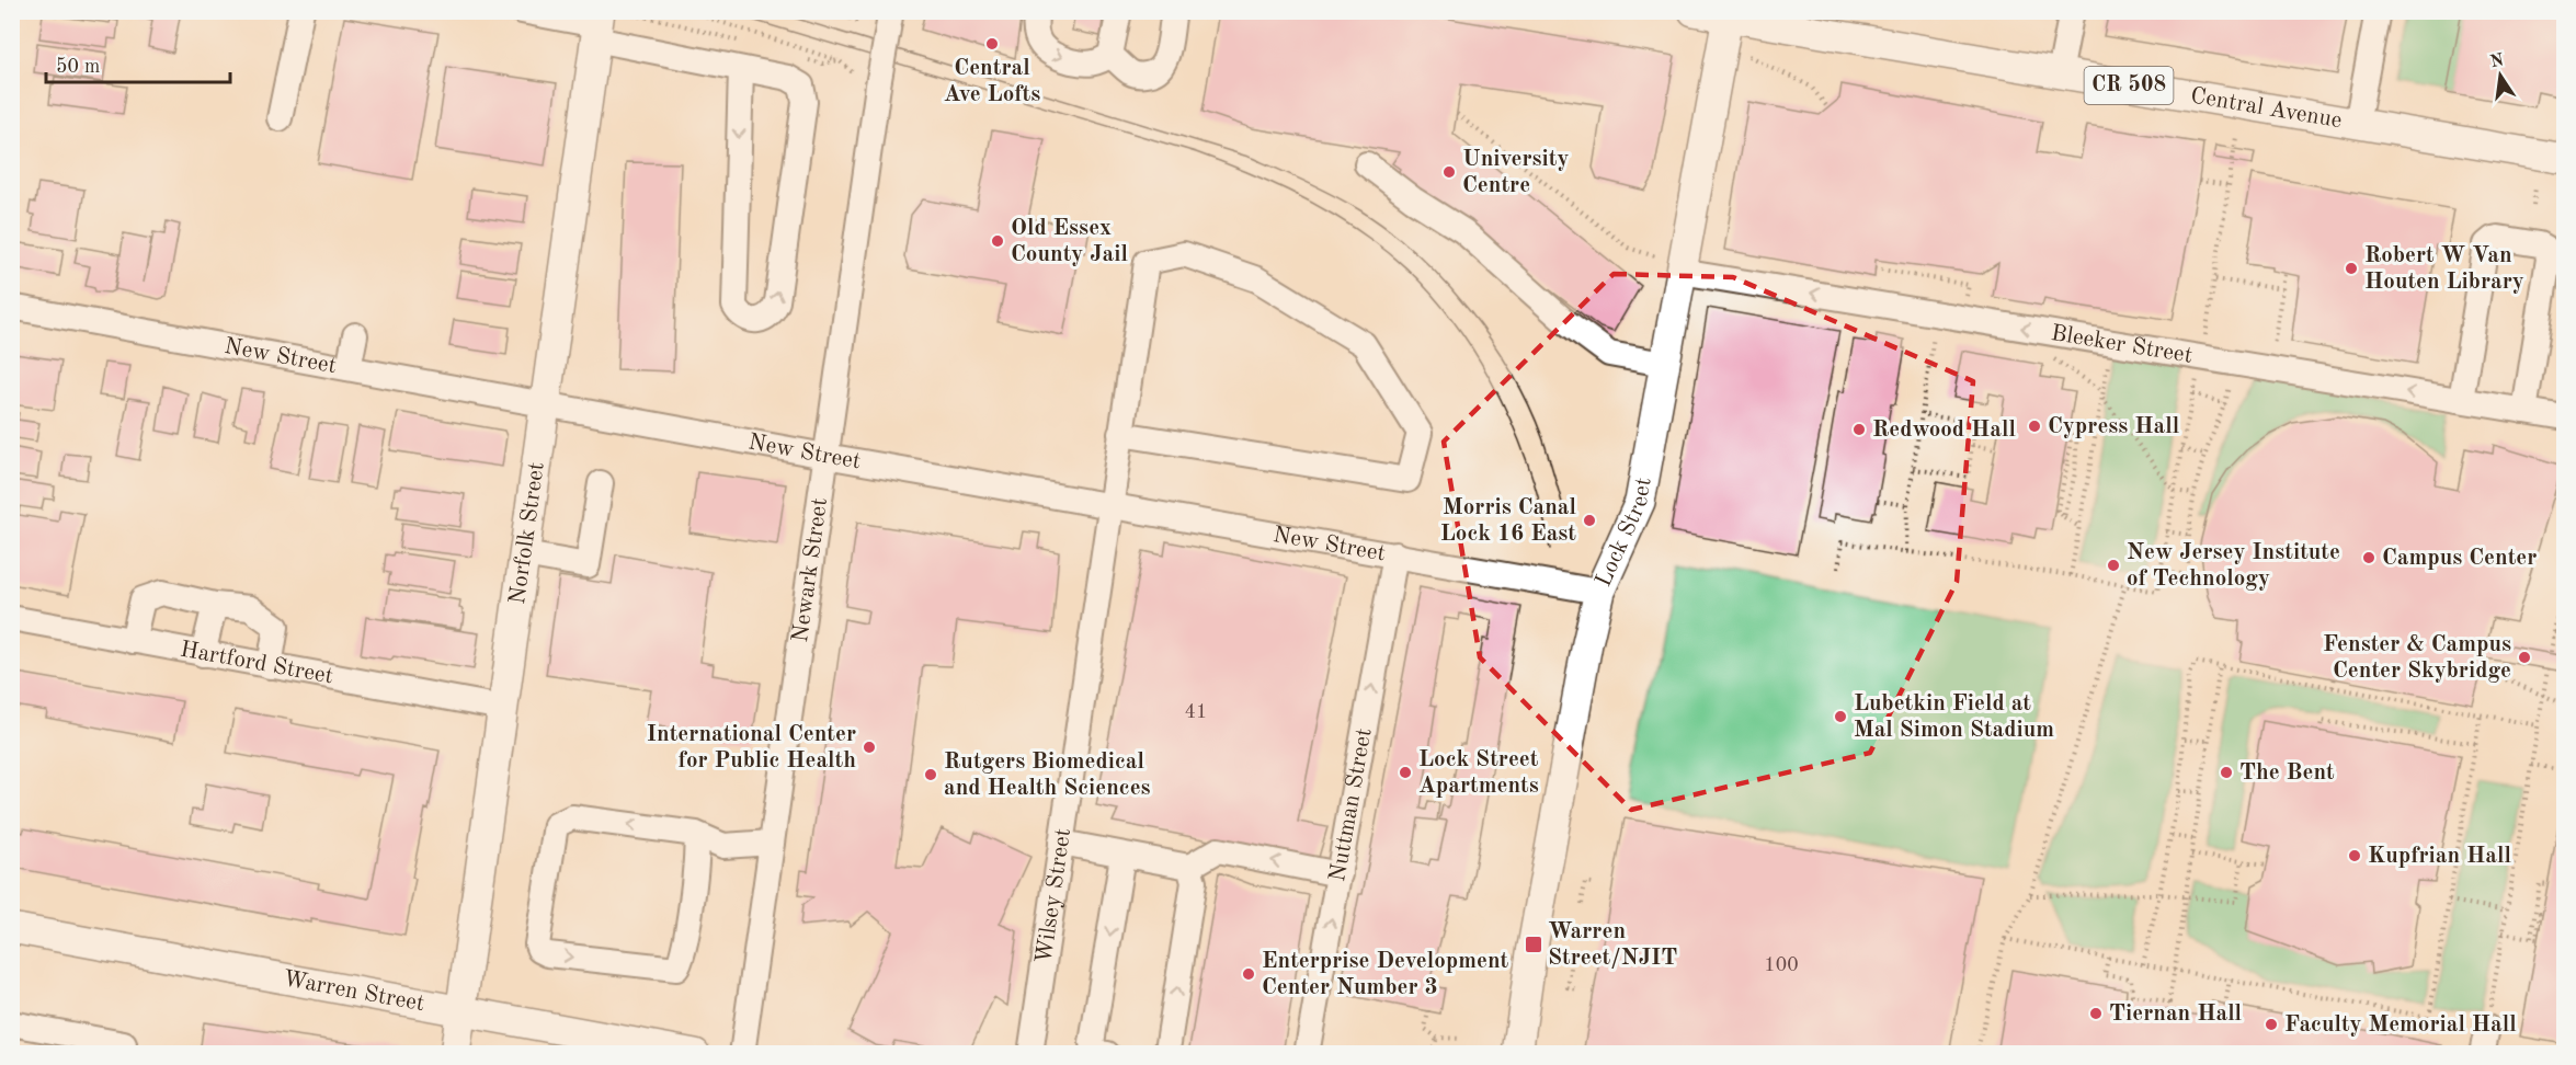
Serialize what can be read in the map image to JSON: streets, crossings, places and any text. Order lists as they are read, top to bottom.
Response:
{
  "streets": {
    "main road": [
      "CR 508",
      "Central Avenue",
      "Norfolk Street",
      "Lock Street",
      "Warren Street"
    ],
    "street": [
      "Bleeker Street",
      "New Street",
      "Newark Street",
      "Hartford Street",
      "Nuttman Street",
      "Wilsey Street"
    ]
  },
  "crossings": [
    ["Central Avenue", "Lock Street"],
    ["Bleeker Street", "Lock Street"],
    ["New Street", "Norfolk Street"],
    ["New Street", "Lock Street"],
    ["New Street", "Newark Street"],
    ["New Street", "Nuttman Street"],
    ["New Street", "Wilsey Street"],
    ["Norfolk Street", "Hartford Street"],
    ["Norfolk Street", "Warren Street"]
  ],
  "one_way": ["Bleeker Street"],
  "places": {
    "other": [
      "Central Ave Lofts",
      "University Centre",
      "Old Essex County Jail",
      "Robert W Van Houten Library",
      "Cypress Hall",
      "Redwood Hall",
      "Morris Canal Lock 16 East",
      "Campus Center",
      "New Jersey Institute of Technology",
      "Fenster & Campus Center Skybridge",
      "Lubetkin Field at Mal Simon Stadium",
      "International Center for Public Health",
      "Lock Street Apartments",
      "The Bent",
      "Rutgers Biomedical and Health Sciences",
      "Kupfrian Hall",
      "Enterprise Development Center Number 3",
      "Tiernan Hall",
      "Faculty Memorial Hall"
    ],
    "transit": ["Warren Street/NJIT"]
  },
  "house_numbers": ["41", "100"],
  "scale_bar": "50 m",
  "north": "top"
}
